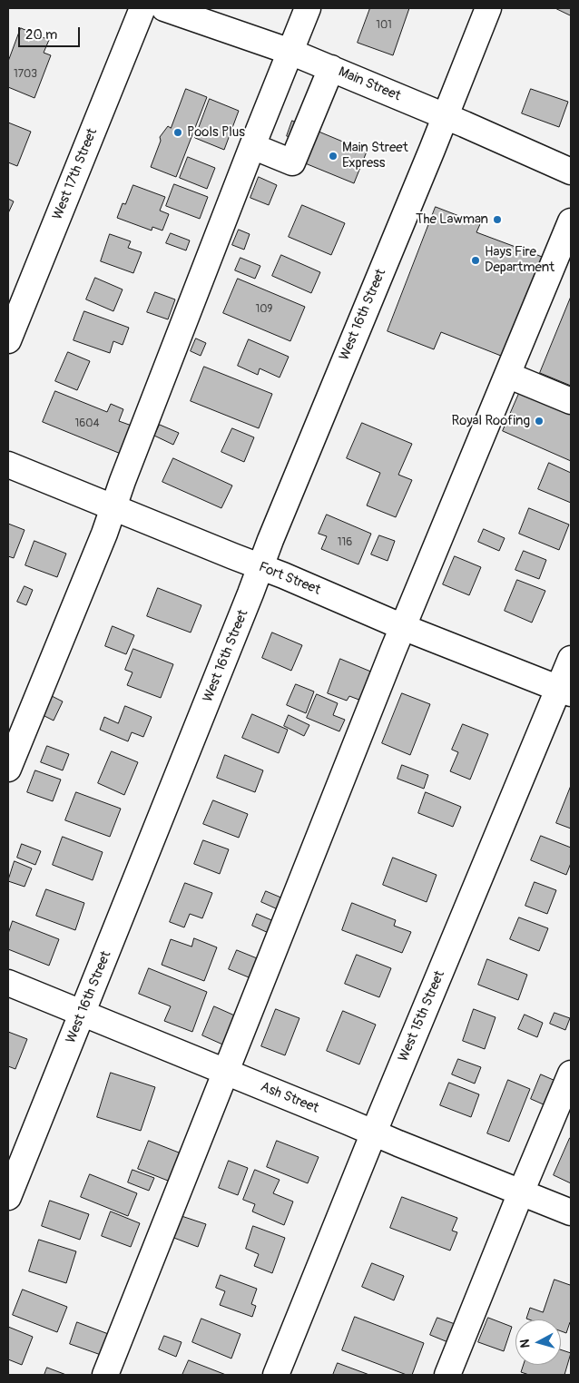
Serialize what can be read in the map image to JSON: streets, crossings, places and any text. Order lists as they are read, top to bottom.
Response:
{
  "streets": {
    "street": [
      "Main Street",
      "West 17th Street",
      "West 16th Street",
      "Fort Street",
      "West 15th Street",
      "Ash Street"
    ]
  },
  "crossings": [
    ["Main Street", "West 16th Street"],
    ["West 16th Street", "Fort Street"],
    ["West 16th Street", "Ash Street"],
    ["Fort Street", "West 15th Street"],
    ["West 15th Street", "Ash Street"]
  ],
  "places": [
    "Pools Plus",
    "Main Street Express",
    "The Lawman",
    "Hays Fire Department",
    "Royal Roofing"
  ],
  "house_numbers": [
    "101",
    "1703",
    "109",
    "1604",
    "116"
  ],
  "scale_bar": "20 m",
  "north": "left"
}
